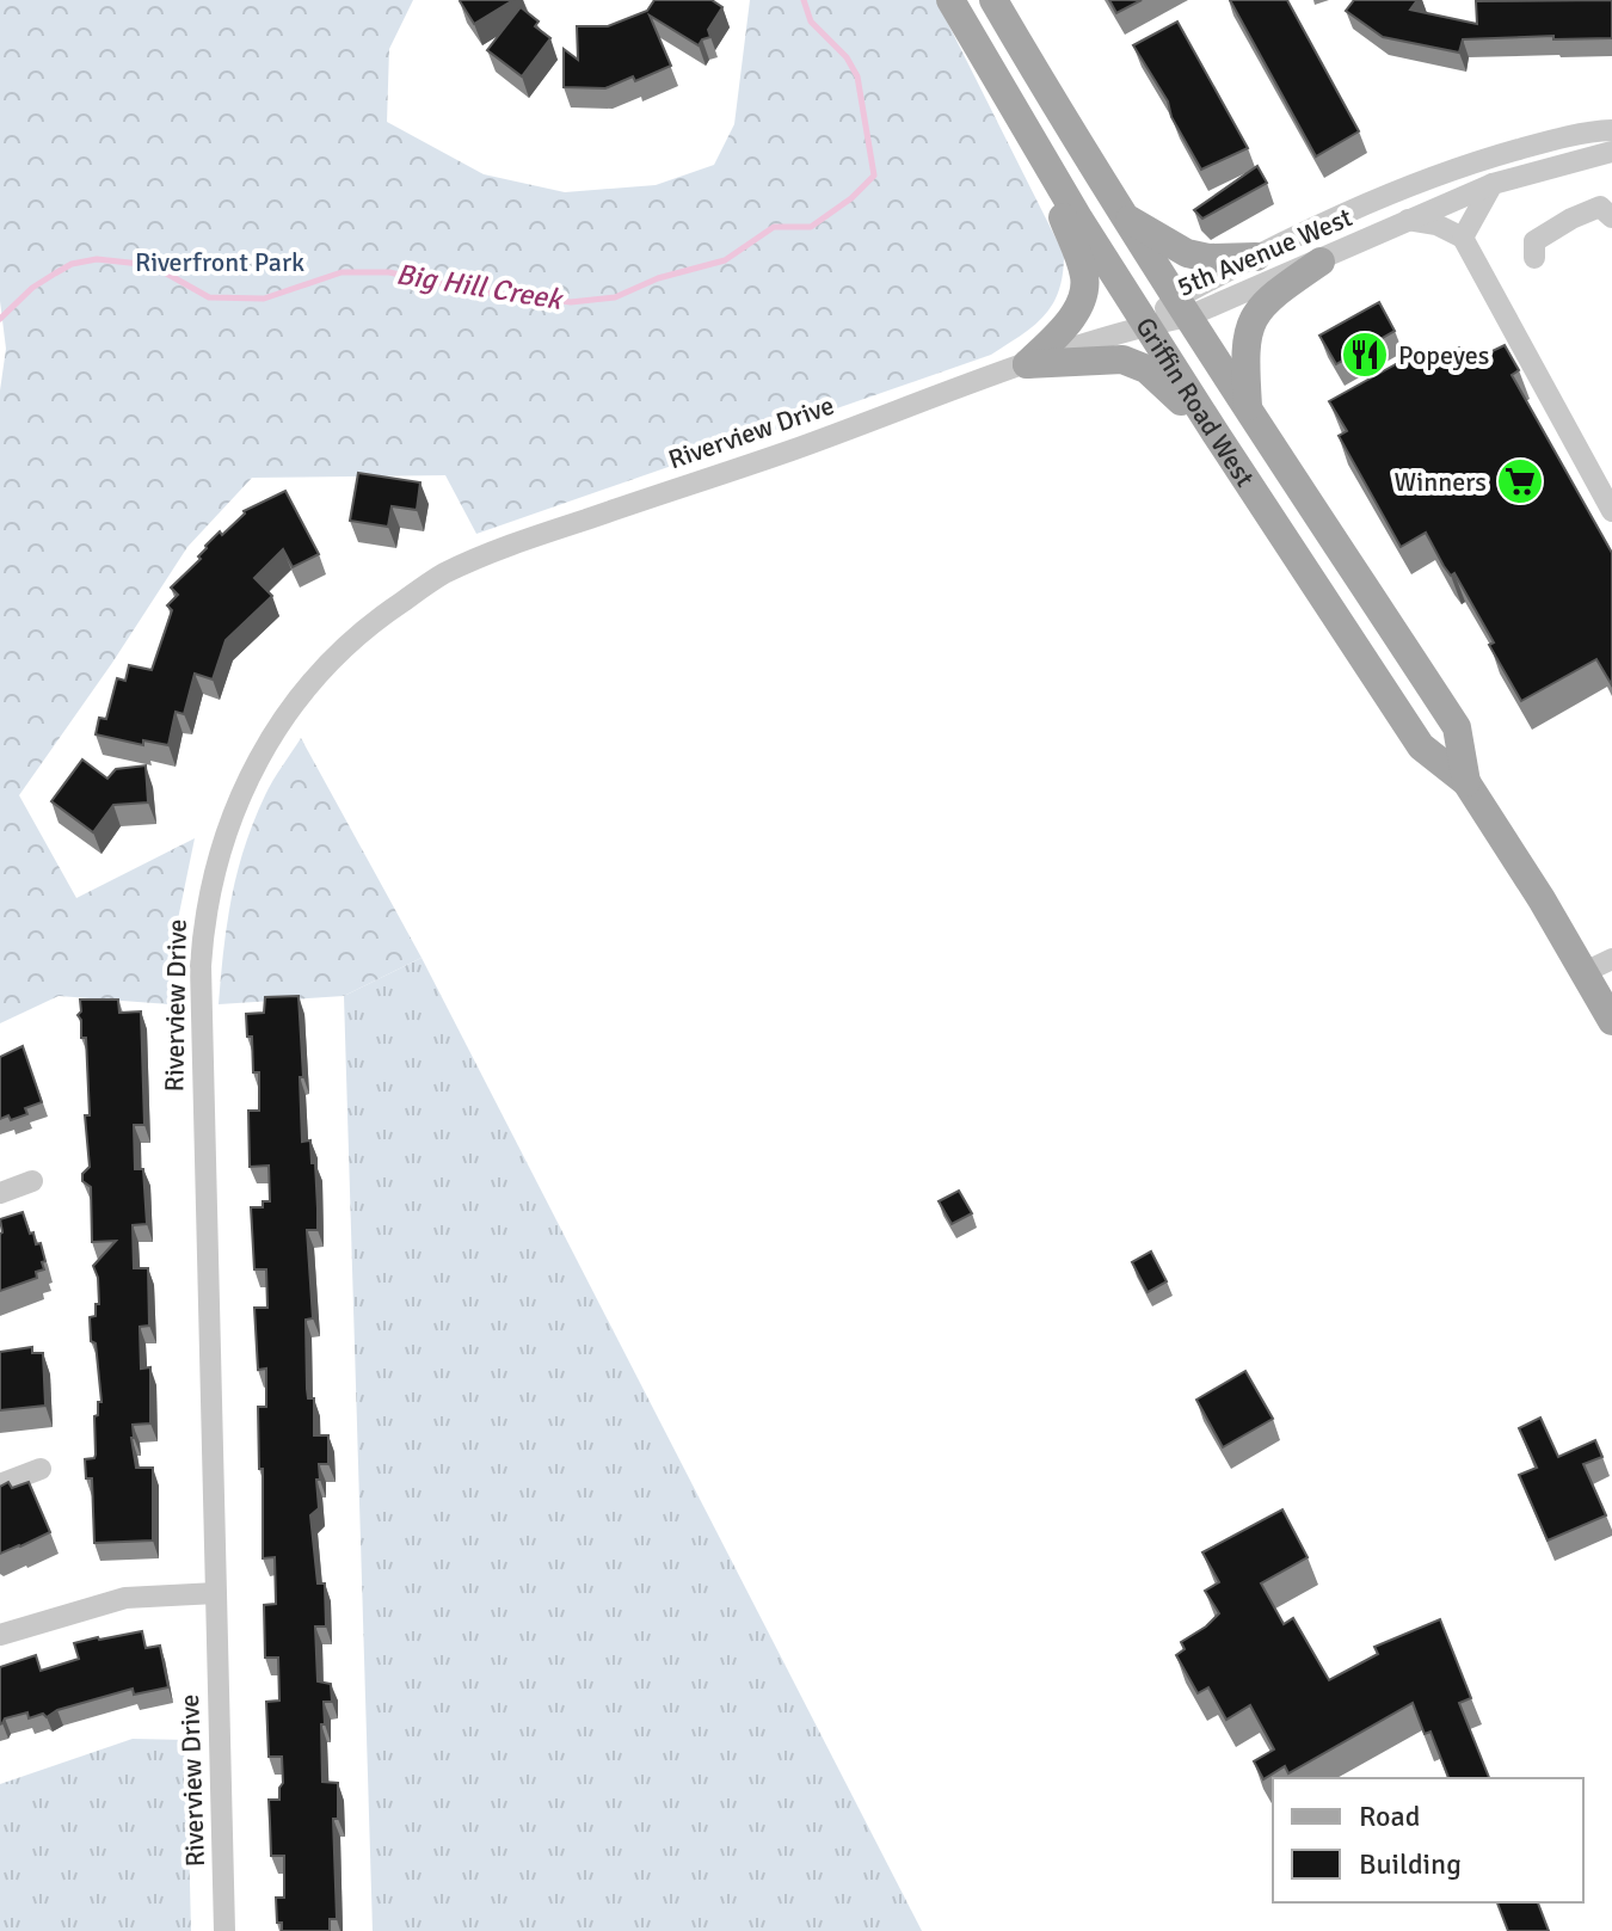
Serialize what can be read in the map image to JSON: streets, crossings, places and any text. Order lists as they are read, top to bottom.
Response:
{
  "streets": {
    "main road": ["Griffin Road West"],
    "street": ["5th Avenue West", "Riverview Drive"]
  },
  "crossings": [
    ["5th Avenue West", "Griffin Road West"],
    ["5th Avenue West", "Riverview Drive"],
    ["Griffin Road West", "Riverview Drive"]
  ],
  "water": ["Big Hill Creek"],
  "parks": ["Riverfront Park"],
  "places": {
    "restaurant": ["Popeyes"],
    "supermarket": ["Winners"]
  },
  "legend": ["Road", "Building"]
}
